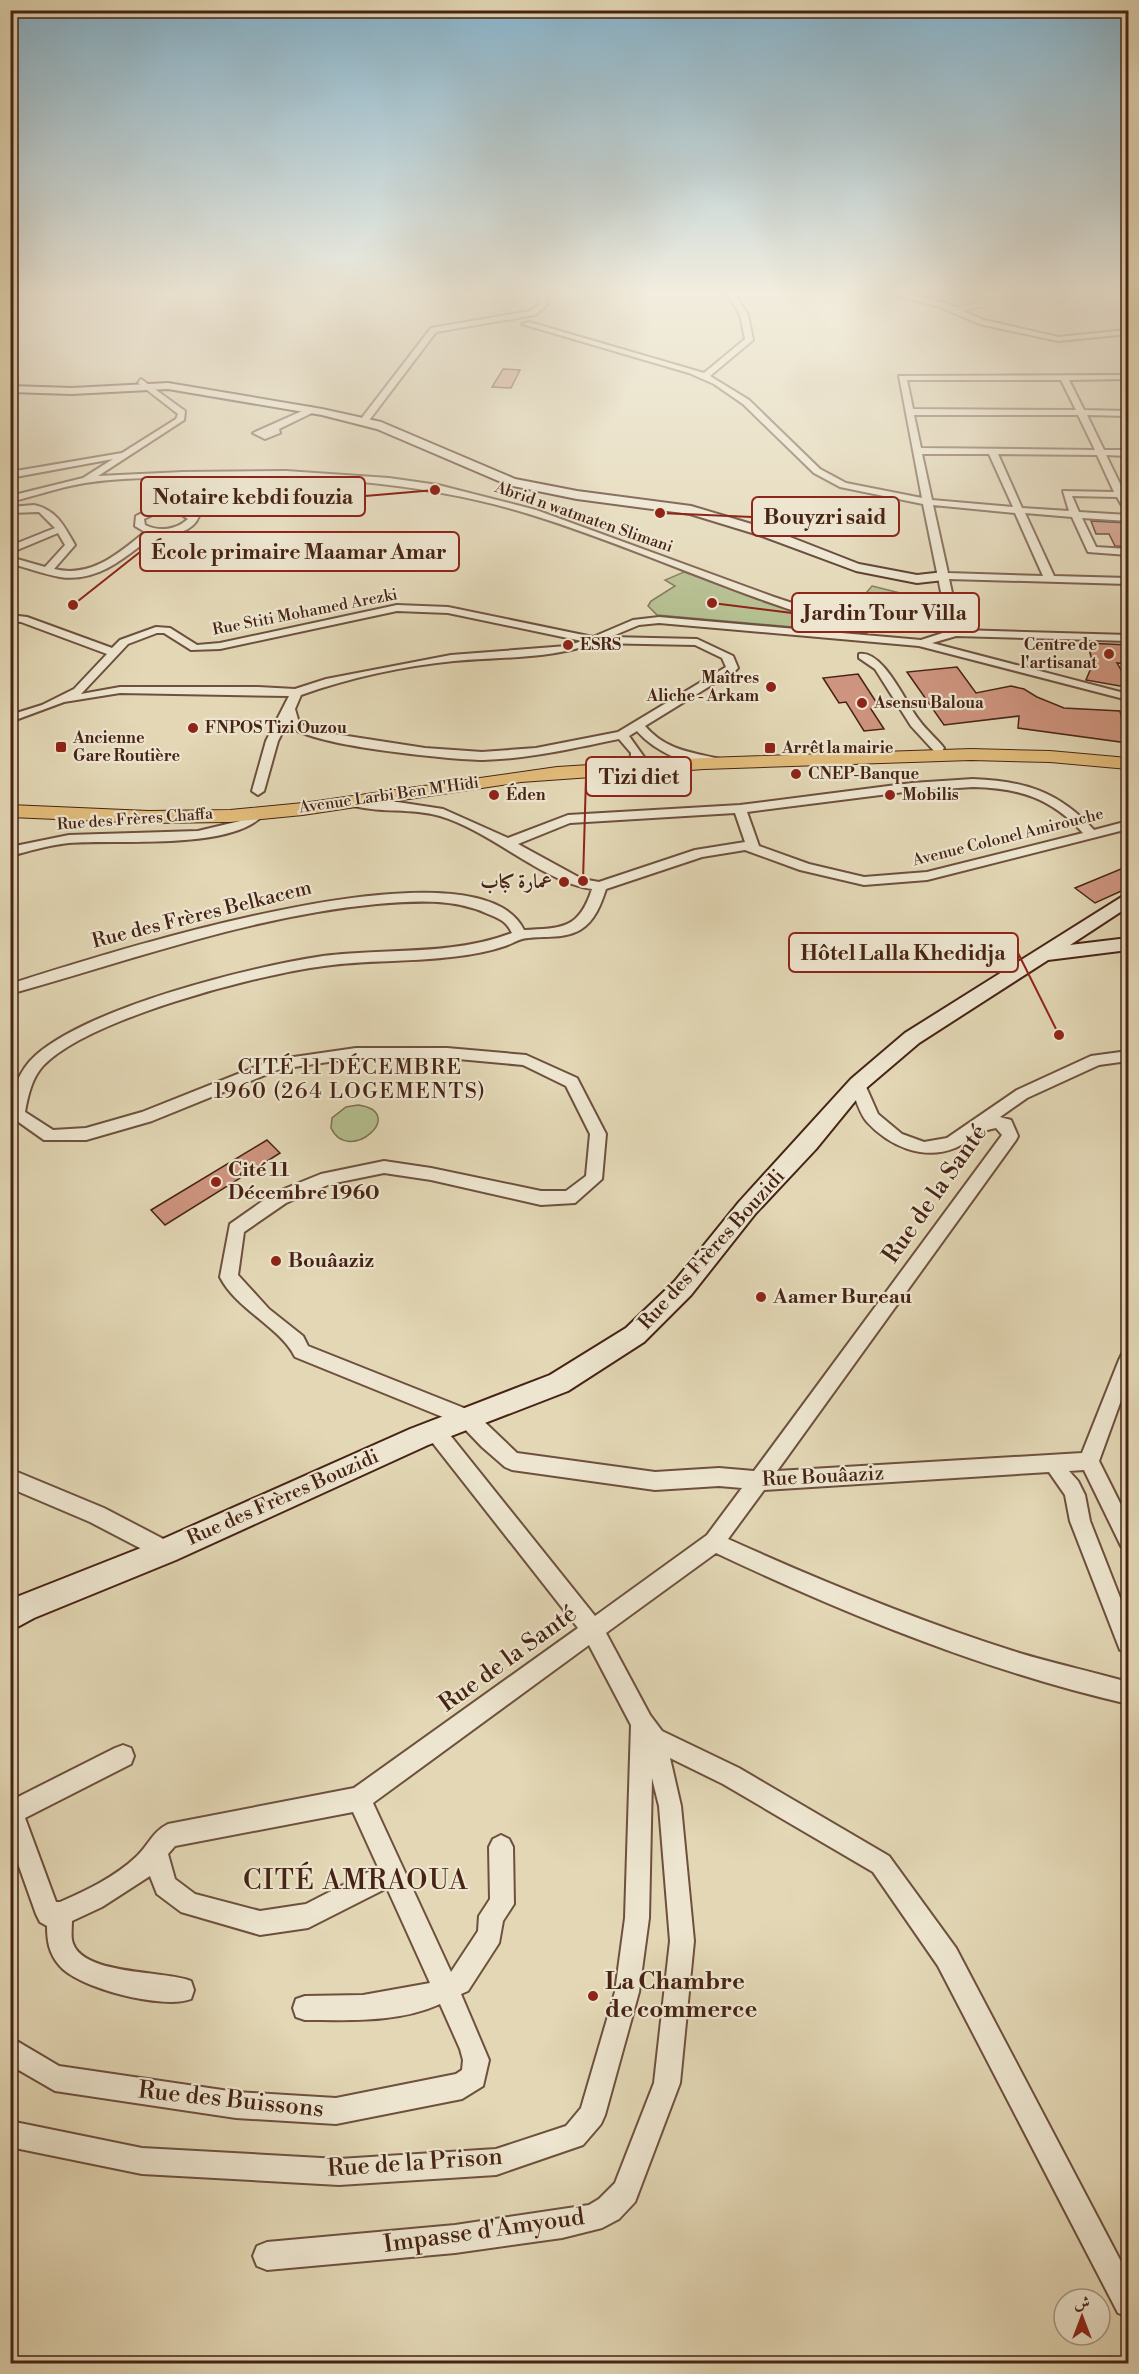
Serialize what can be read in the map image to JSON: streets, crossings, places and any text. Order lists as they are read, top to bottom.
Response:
{
  "streets": {
    "main road": ["Avenue Larbi Ben M'Hidi", "Rue des Frères Bouzidi"],
    "street": [
      "Abrid n watmaten Slimani",
      "Rue Stiti Mohamed Arezki",
      "Rue des Frères Chaffa",
      "Avenue Colonel Amirouche",
      "Rue des Frères Belkacem",
      "Rue de la Santé",
      "Rue Bouâaziz",
      "Rue des Buissons",
      "Rue de la Prison",
      "Impasse d'Amyoud"
    ]
  },
  "crossings": [
    ["Avenue Larbi Ben M'Hidi", "Rue des Frères Chaffa"],
    ["Rue de la Santé", "Rue Bouâaziz"],
    ["Rue de la Santé", "Rue des Buissons"],
    ["Rue des Frères Bouzidi", "Rue Bouâaziz"],
    ["Rue de la Prison", "Impasse d'Amyoud"]
  ],
  "districts": ["CITÉ 11 DÉCEMBRE 1960 (264 LOGEMENTS)", "CITÉ AMRAOUA"],
  "places": {
    "other": [
      "Notaire kebdi fouzia",
      "Bouyzri said",
      "Jardin Tour Villa",
      "École primaire Maamar Amar",
      "ESRS",
      "Centre de l'artisanat",
      "Maîtres Aliche - Arkam",
      "Asensu Baloua",
      "FNPOS Tizi Ouzou",
      "CNEP-Banque",
      "Éden",
      "Mobilis",
      "Tizi diet",
      "عمارة كباب",
      "Hôtel Lalla Khedidja",
      "Cité 11 Décembre 1960",
      "Bouâaziz",
      "Aamer Bureau",
      "La Chambre de commerce"
    ],
    "transit": ["Ancienne Gare Routière", "Arrêt la mairie"]
  },
  "north": "top"
}
